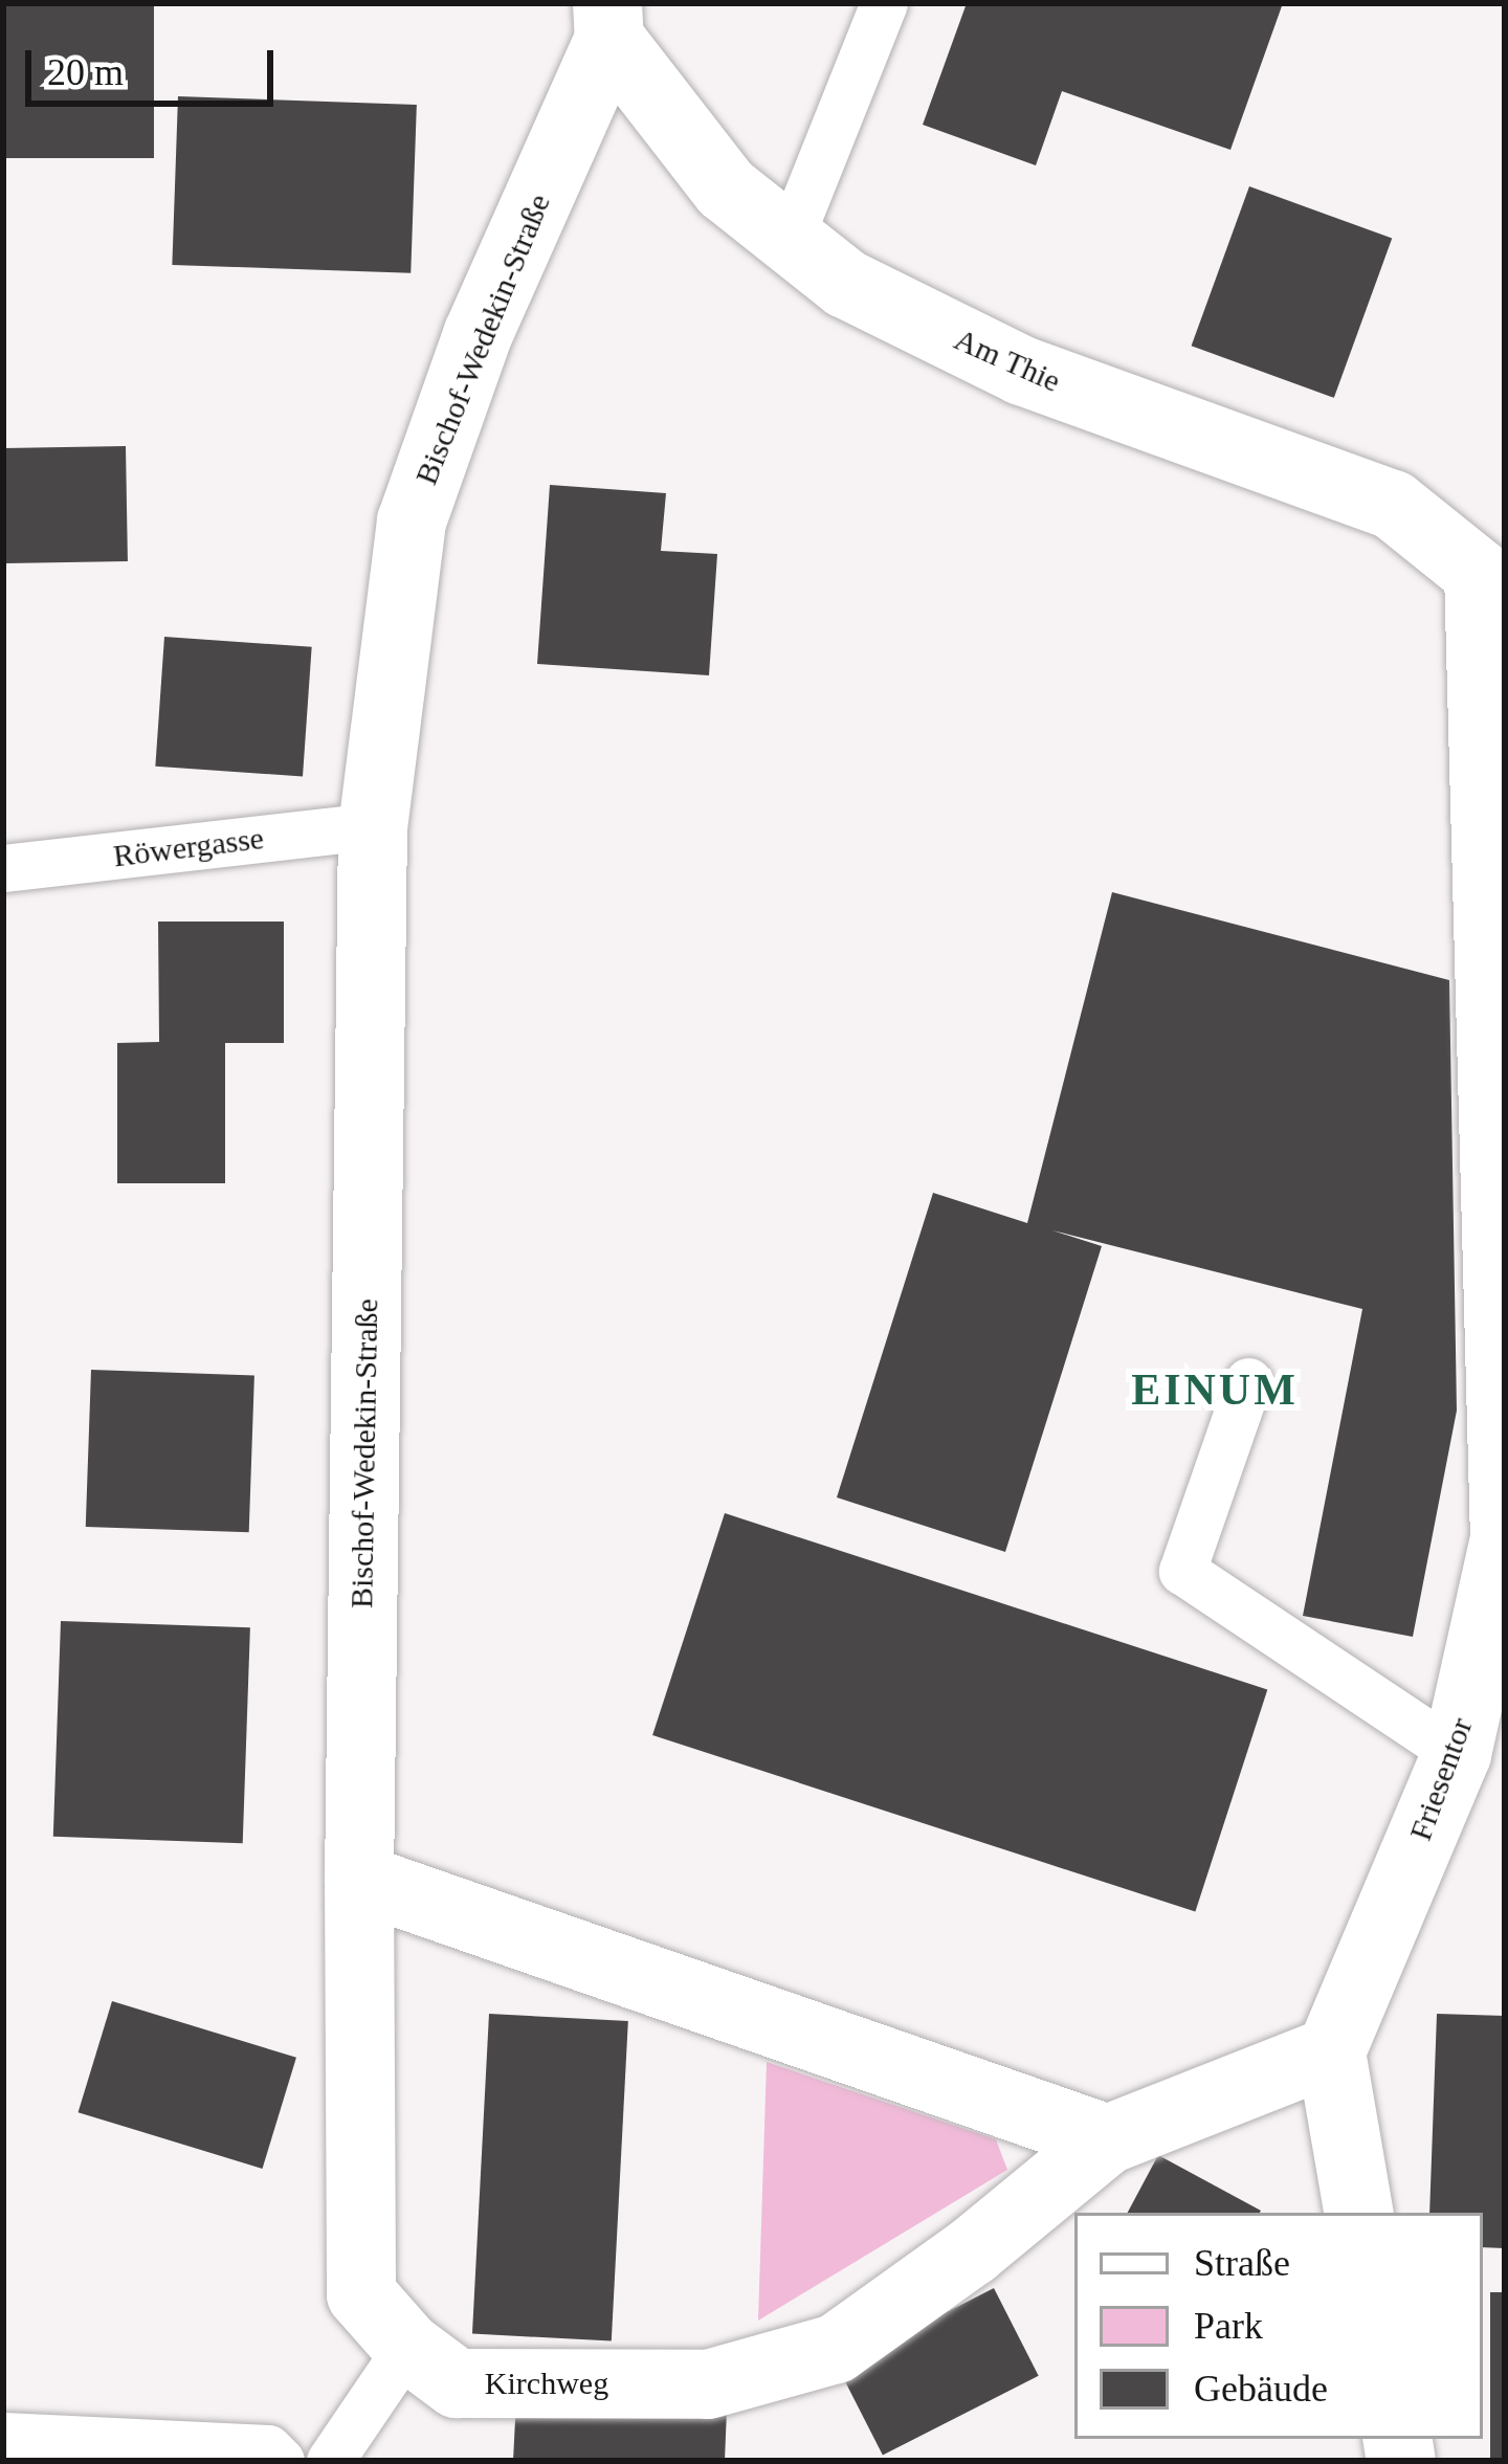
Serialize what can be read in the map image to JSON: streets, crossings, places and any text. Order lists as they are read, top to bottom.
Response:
{
  "streets": {
    "street": [
      "Bischof-Wedekin-Straße",
      "Am Thie",
      "Friesentor",
      "Kirchweg"
    ],
    "lane": ["Röwergasse"]
  },
  "crossings": [
    ["Bischof-Wedekin-Straße", "Am Thie"],
    ["Bischof-Wedekin-Straße", "Röwergasse"],
    ["Bischof-Wedekin-Straße", "Kirchweg"],
    ["Am Thie", "Friesentor"]
  ],
  "districts": ["EINUM"],
  "legend": ["Straße", "Park", "Gebäude"],
  "scale_bar": "20 m"
}
